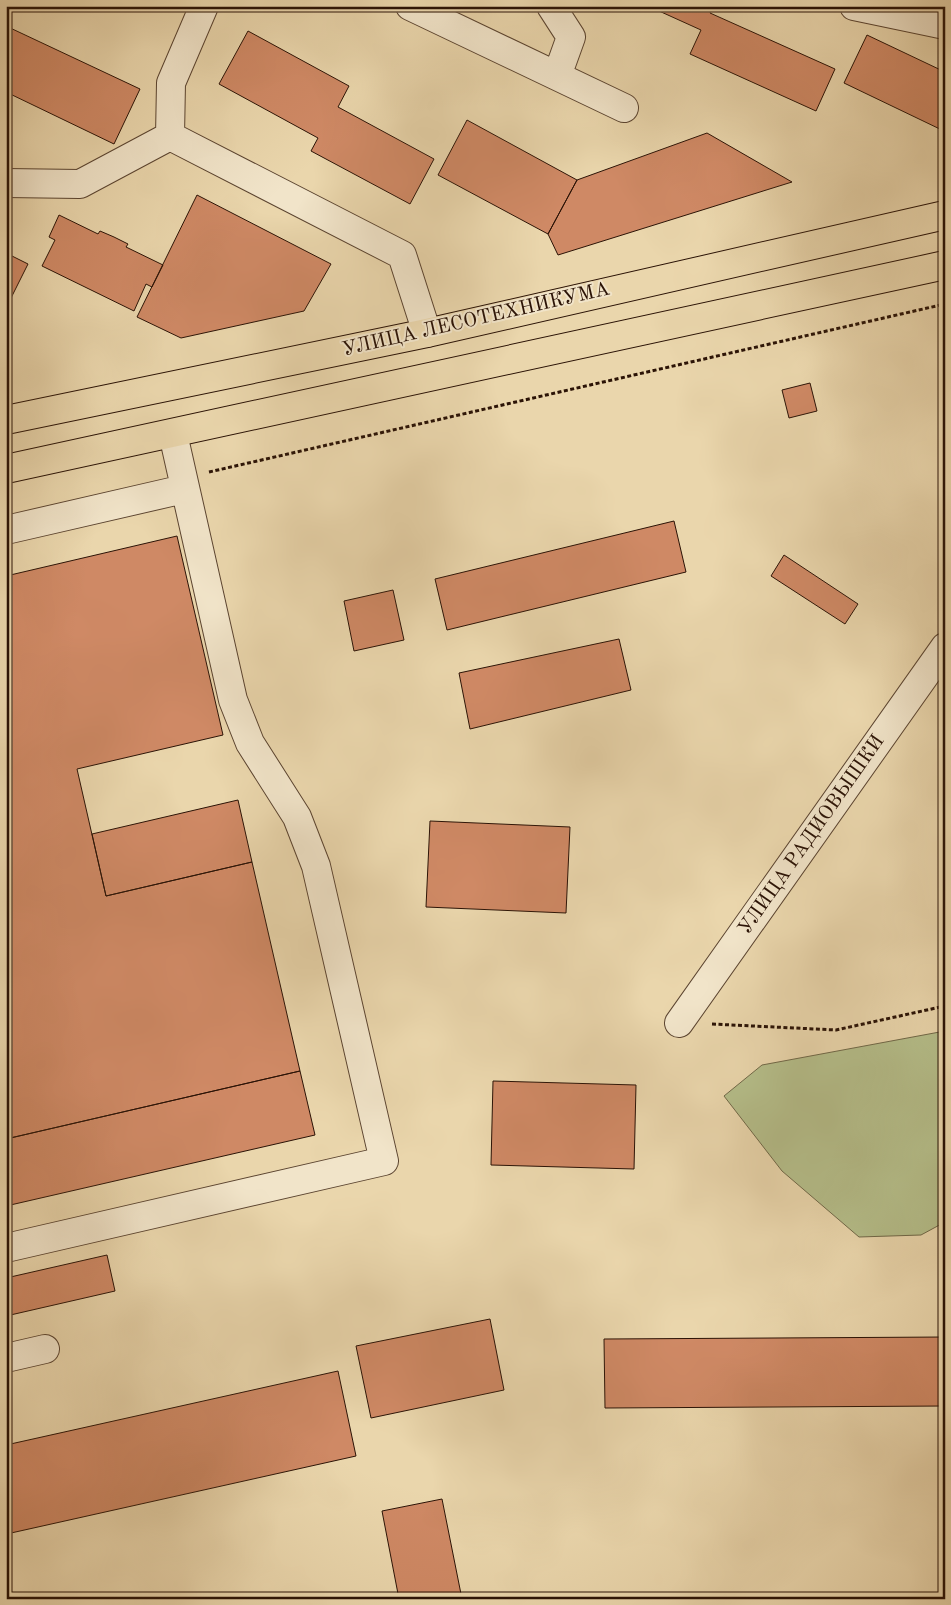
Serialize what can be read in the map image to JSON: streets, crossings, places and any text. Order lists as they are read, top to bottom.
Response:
{
  "streets": {
    "main road": ["УЛИЦА ЛЕСОТЕХНИКУМА"],
    "lane": ["УЛИЦА РАДИОВЫШКИ"]
  }
}
